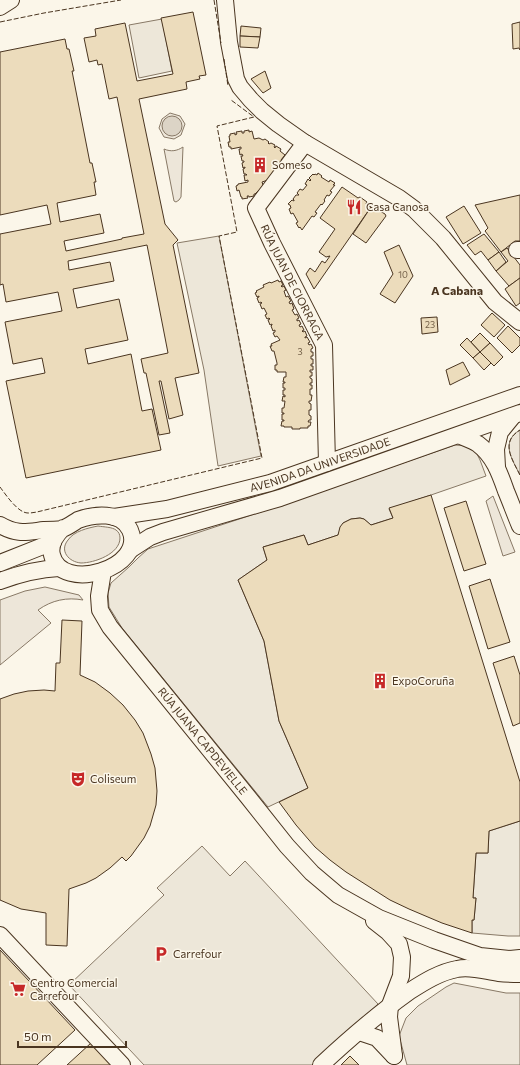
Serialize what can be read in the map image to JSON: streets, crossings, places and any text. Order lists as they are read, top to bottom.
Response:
{
  "streets": {
    "street": ["RÚA JUAN DE CIORRAGA", "AVENIDA DA UNIVERSIDADE", "RÚA JUANA CAPDEVIELLE"]
  },
  "crossings": [
    ["RÚA JUAN DE CIORRAGA", "AVENIDA DA UNIVERSIDADE"],
    ["AVENIDA DA UNIVERSIDADE", "RÚA JUANA CAPDEVIELLE"]
  ],
  "districts": ["A Cabana"],
  "places": {
    "building": ["Someso", "ExpoCoruña"],
    "restaurant": ["Casa Canosa"],
    "theatre": ["Coliseum"],
    "parking": ["Carrefour"],
    "supermarket": ["Centro Comercial Carrefour"]
  },
  "house_numbers": ["10", "23", "3"],
  "scale_bar": "50 m"
}
